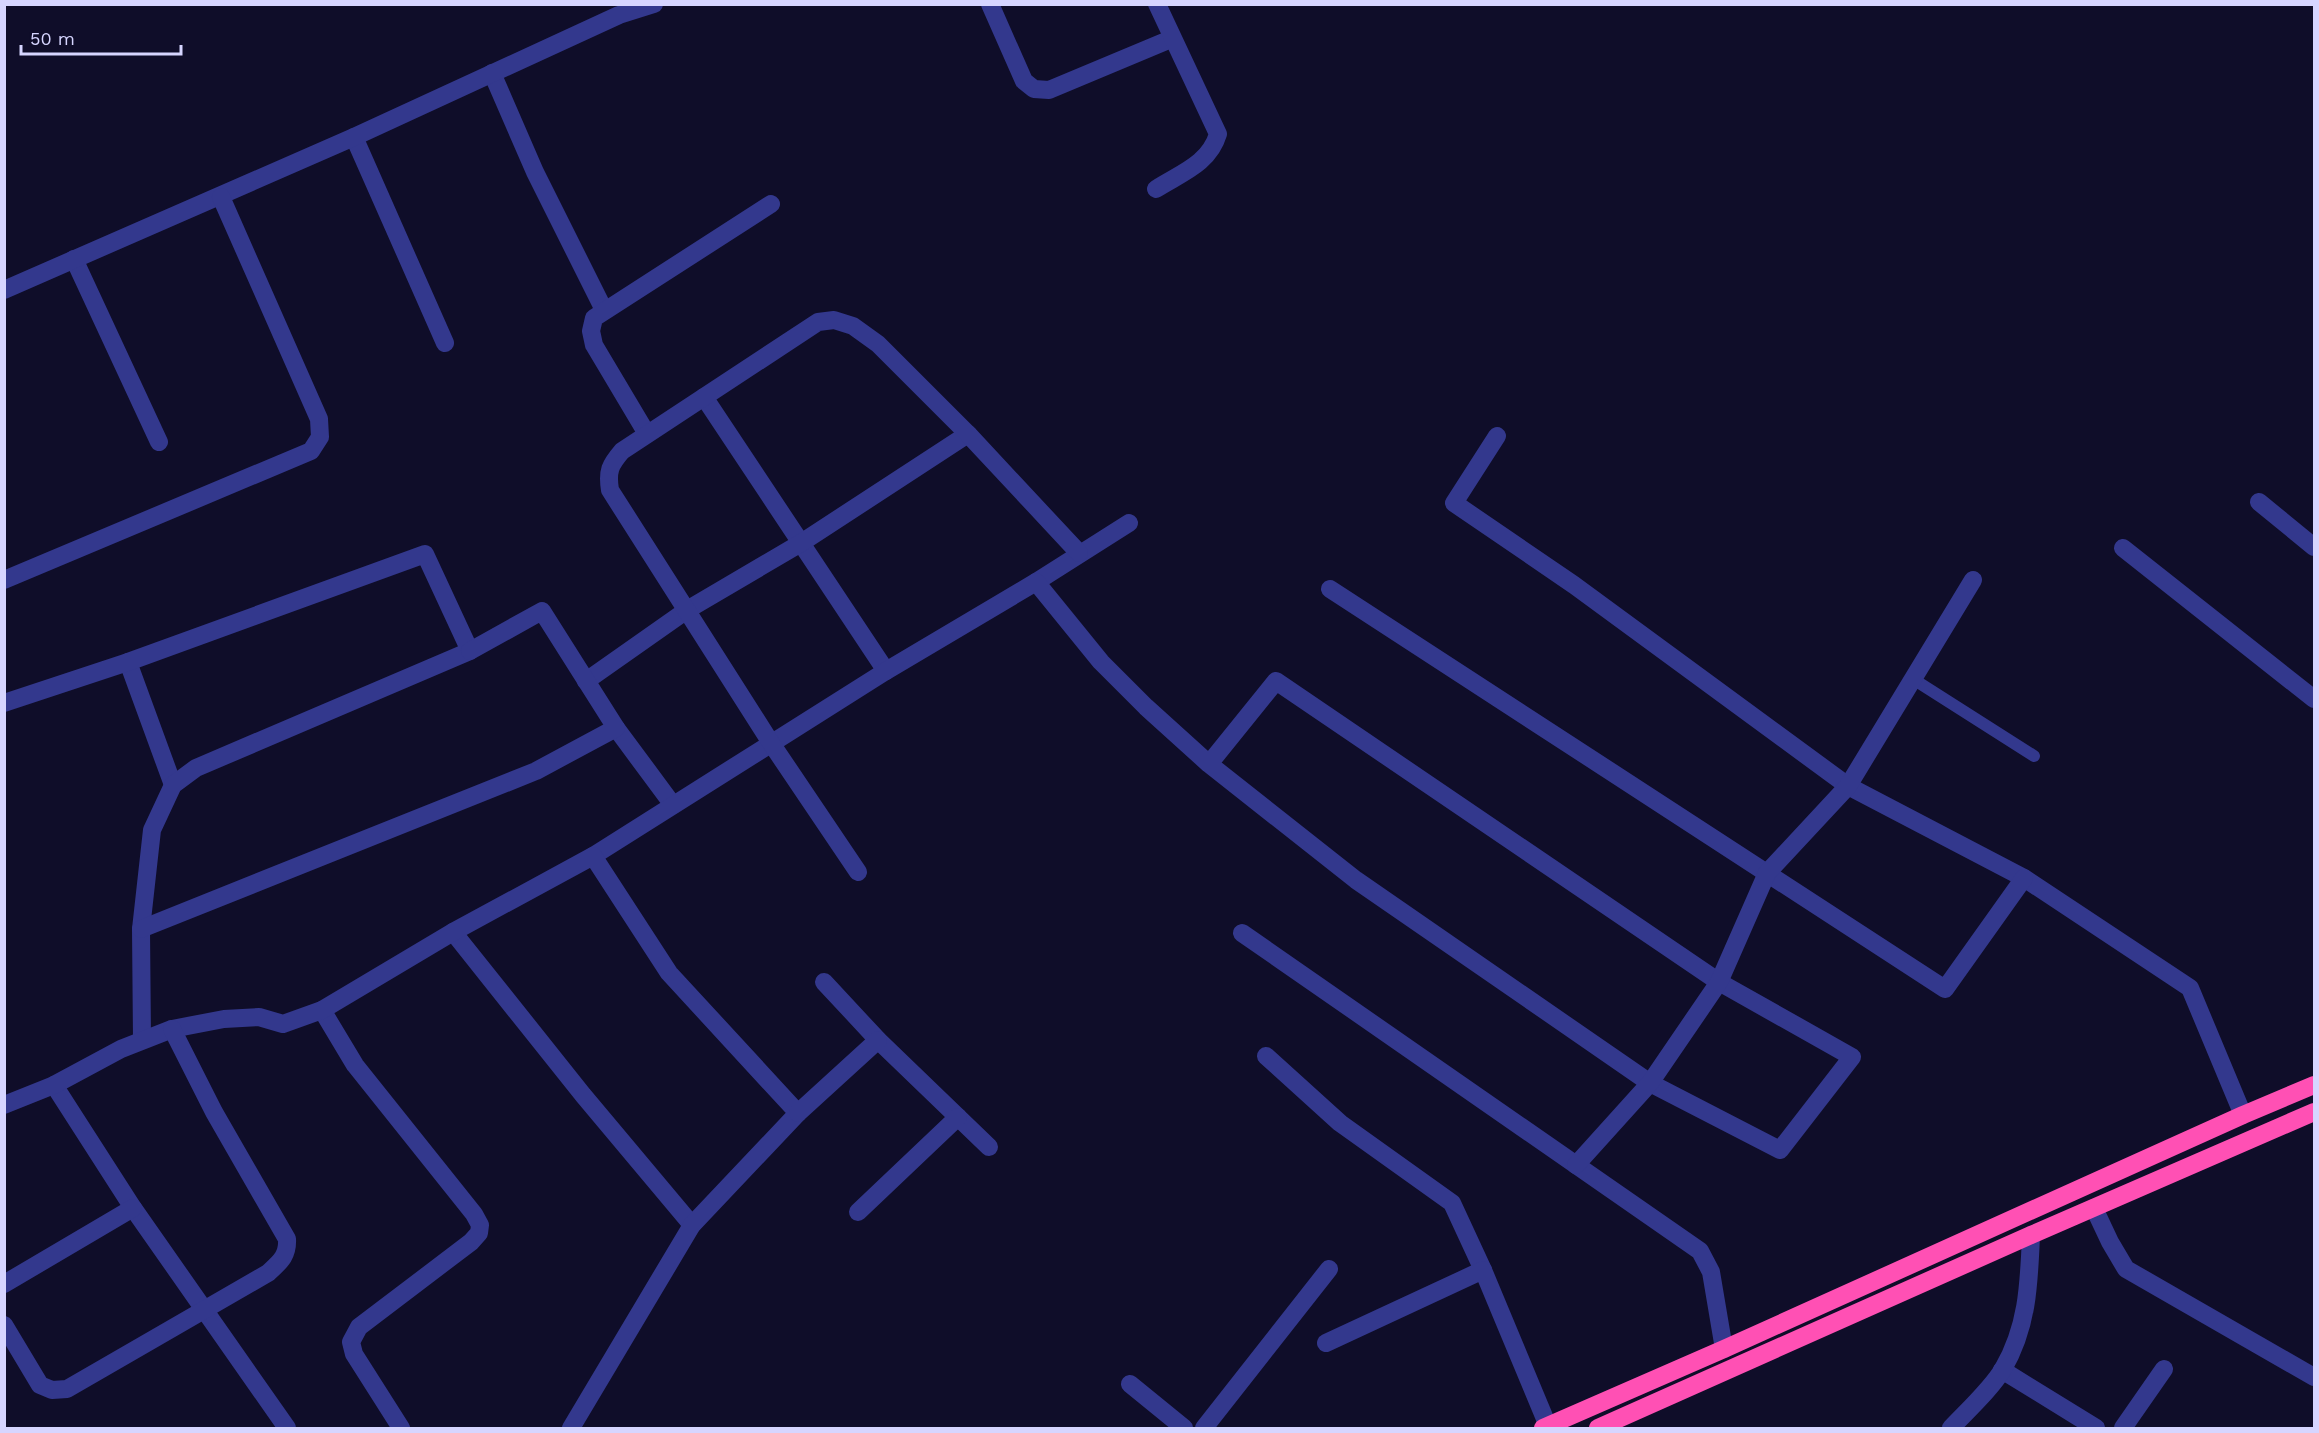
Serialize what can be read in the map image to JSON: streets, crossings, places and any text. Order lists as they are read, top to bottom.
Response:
{
  "scale_bar": "50 m"
}
